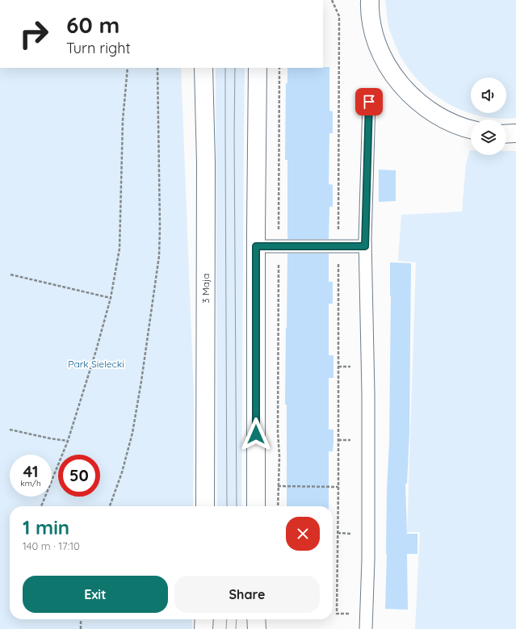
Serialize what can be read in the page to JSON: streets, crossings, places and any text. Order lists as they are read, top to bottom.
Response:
{
  "streets": {
    "main road": ["3 Maja"]
  },
  "parks": ["Park Sielecki"],
  "page": {
    "turn": ["60 m", "Turn right"],
    "speed": "41 km/h",
    "limit": "50",
    "heading": ["1 min", "140 m · 17:10"],
    "buttons": ["Exit", "Share"]
  }
}
